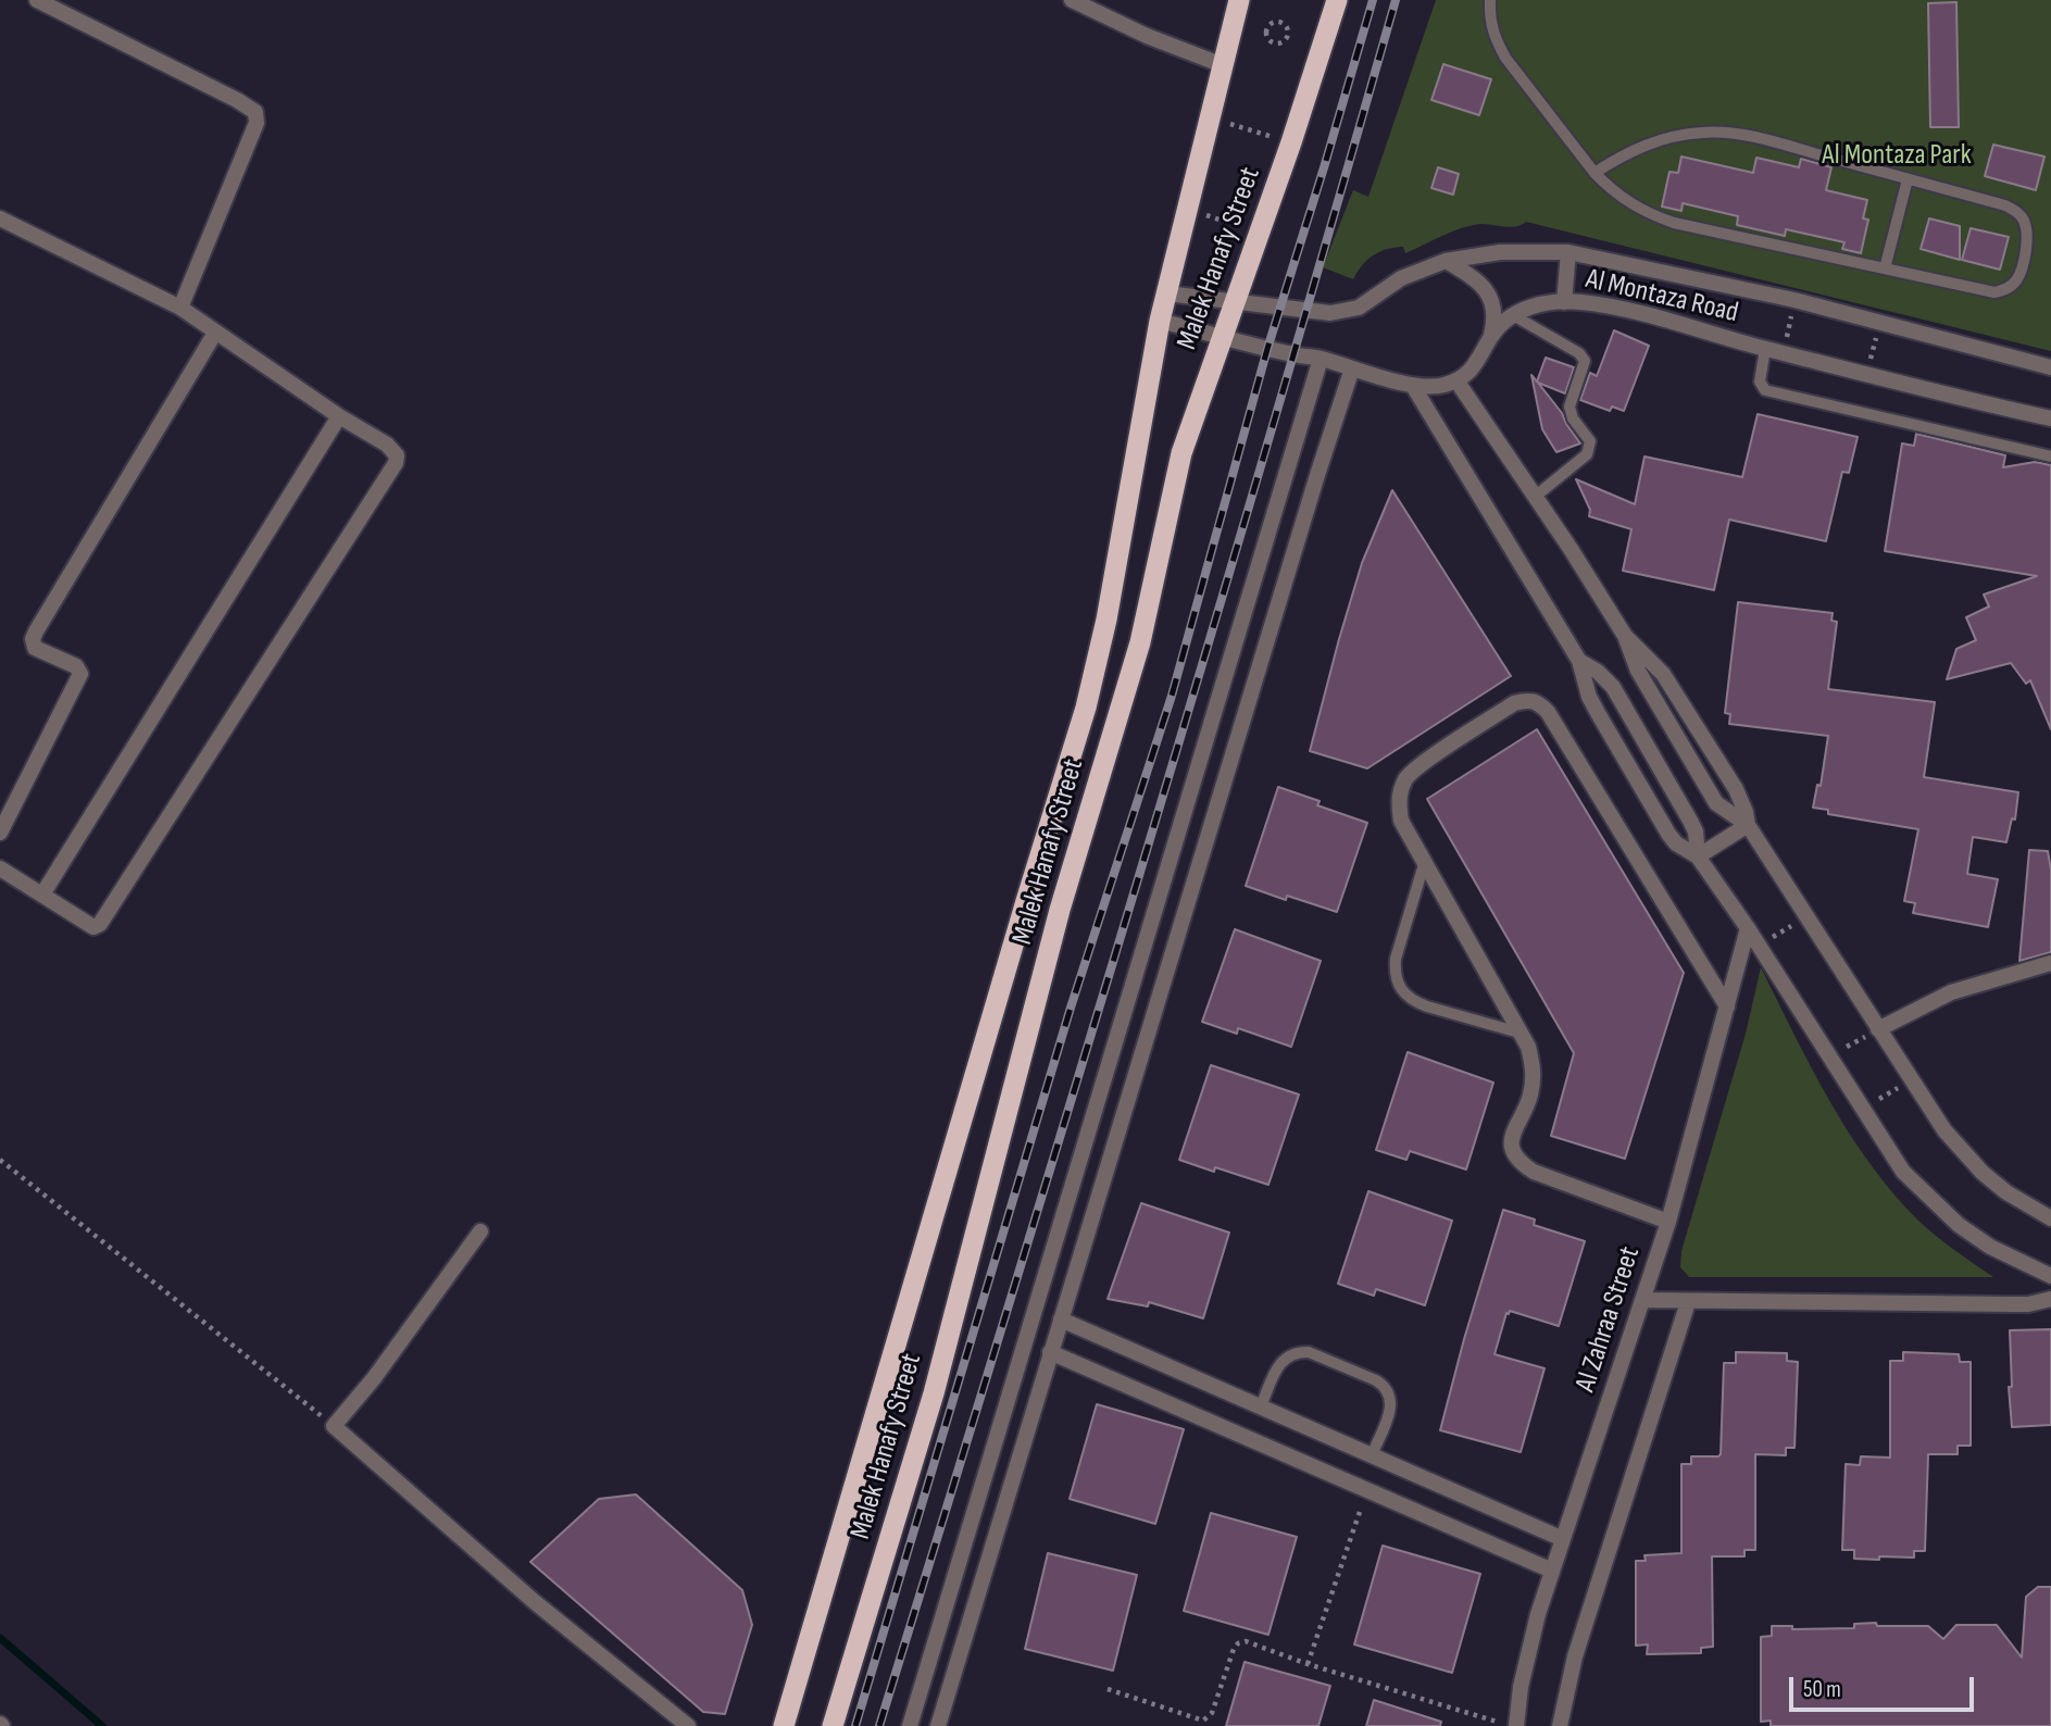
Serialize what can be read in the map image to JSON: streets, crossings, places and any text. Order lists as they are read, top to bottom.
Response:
{
  "streets": {
    "highway": ["Malek Hanafy Street"],
    "street": ["Al Montaza Road", "Al Zahraa Street"]
  },
  "crossings": [
    ["Malek Hanafy Street", "Al Montaza Road"]
  ],
  "parks": ["Al Montaza Park"],
  "scale_bar": "50 m"
}
